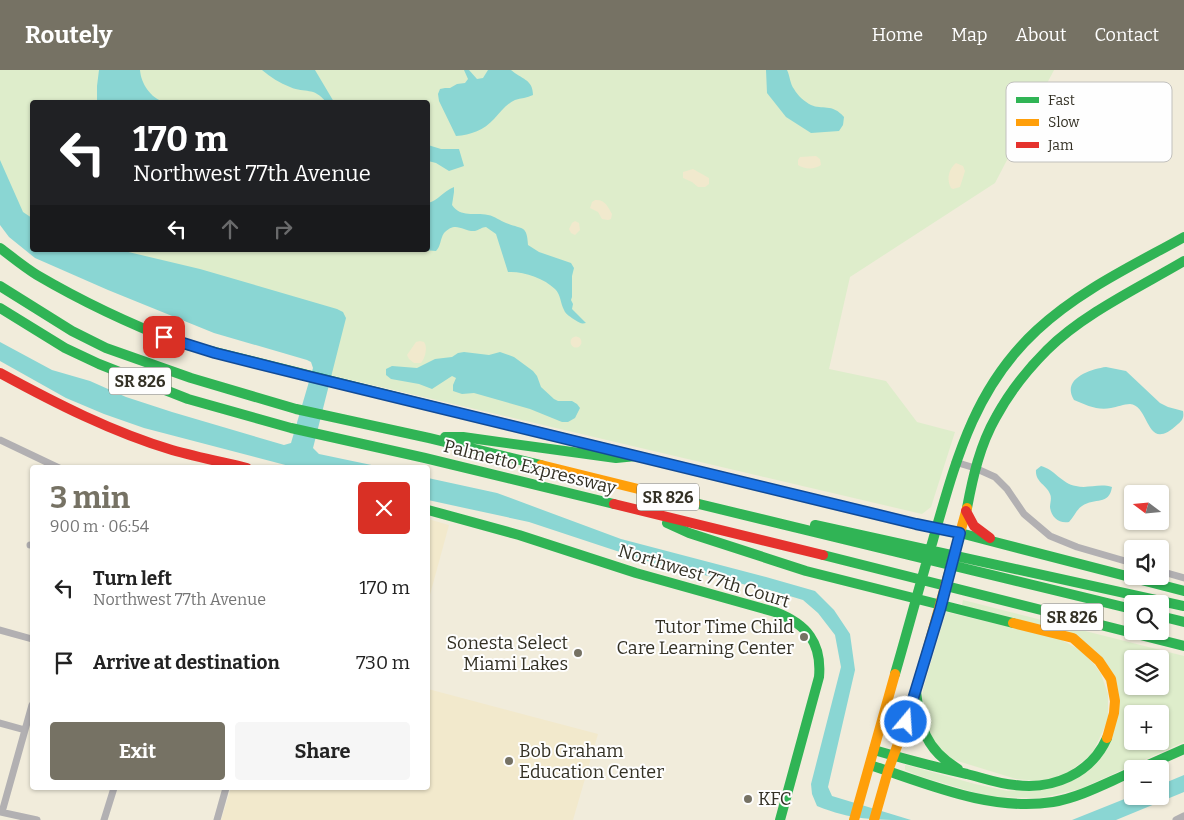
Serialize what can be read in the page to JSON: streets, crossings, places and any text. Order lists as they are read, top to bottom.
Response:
{
  "streets": {
    "main road": ["SR 826", "Palmetto Expressway", "Northwest 77th Court"]
  },
  "places": [
    "Tutor Time Child Care Learning Center",
    "Sonesta Select Miami Lakes",
    "Bob Graham Education Center",
    "KFC"
  ],
  "legend": ["Fast", "Slow", "Jam"],
  "north": "left",
  "page": {
    "header": "Routely",
    "nav": [
      "Home",
      "Map",
      "About",
      "Contact"
    ],
    "turn": ["170 m", "Northwest 77th Avenue"],
    "heading": ["3 min", "900 m · 06:54"],
    "map_buttons": ["+", "−"],
    "list": [
      {
        "name": "Turn left",
        "note": "Northwest 77th Avenue",
        "value": "170 m"
      },
      {
        "name": "Arrive at destination",
        "value": "730 m"
      }
    ],
    "buttons": ["Exit", "Share"]
  }
}
